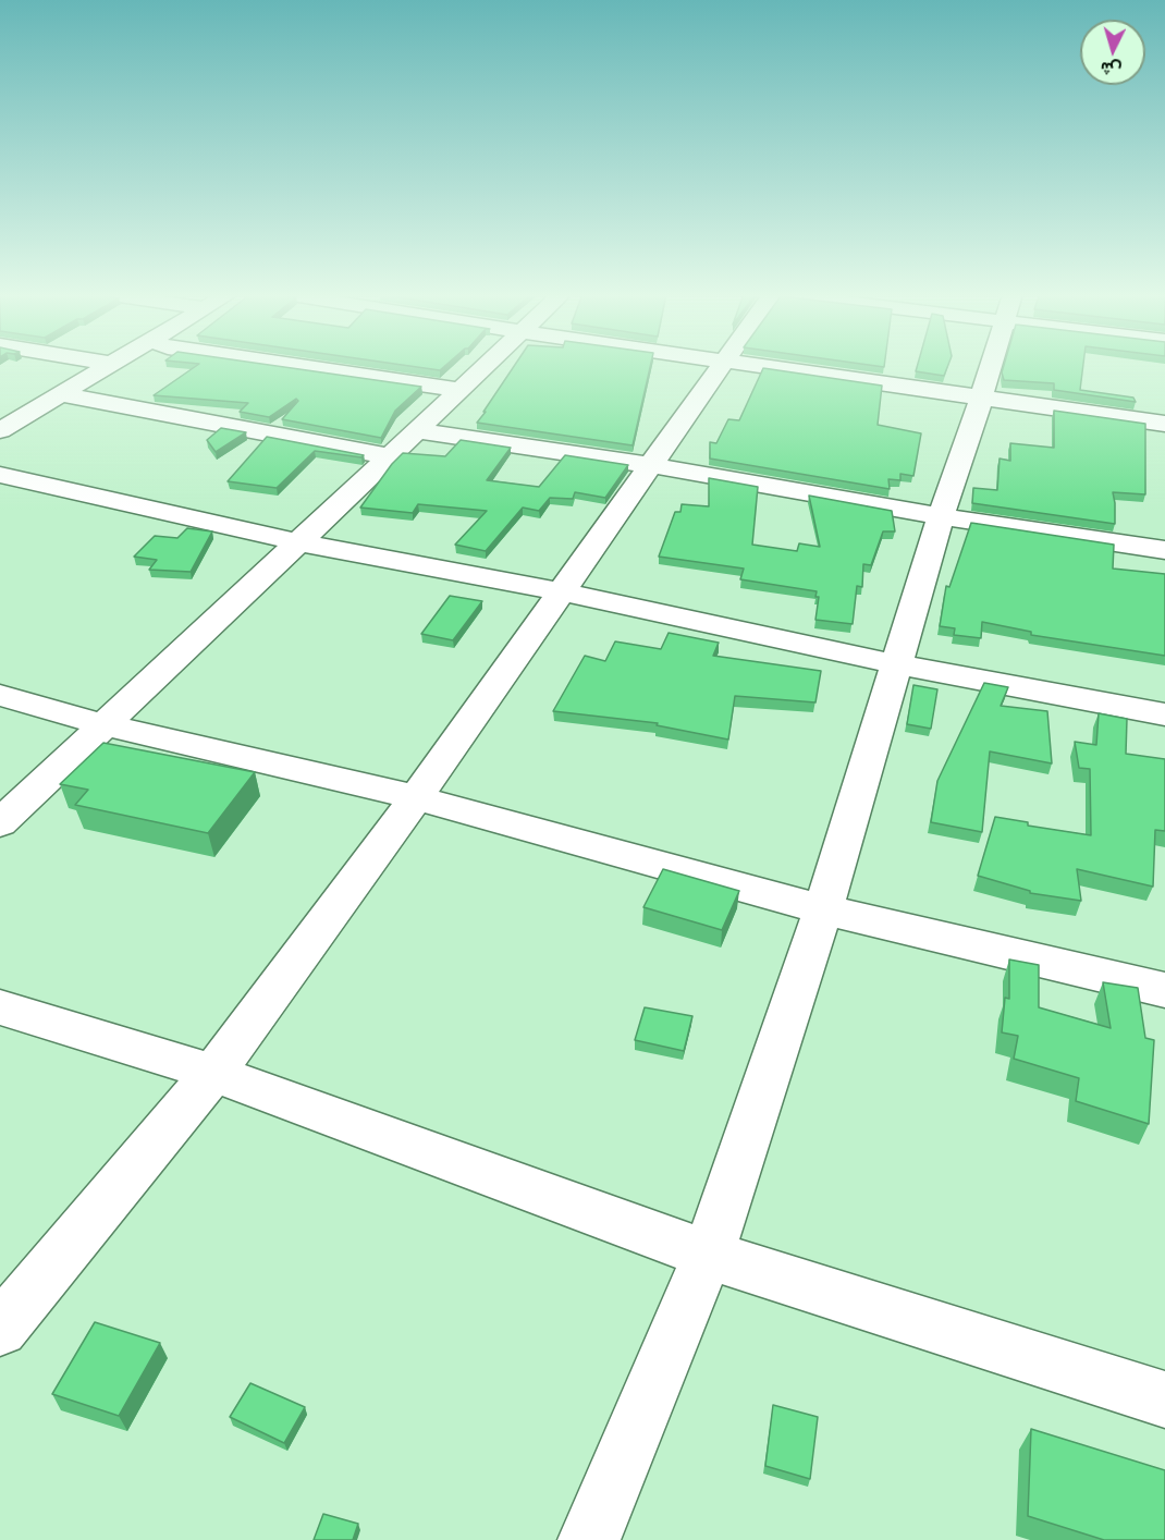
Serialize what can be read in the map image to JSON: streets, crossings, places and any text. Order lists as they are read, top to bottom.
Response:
{
  "north": "bottom"
}
